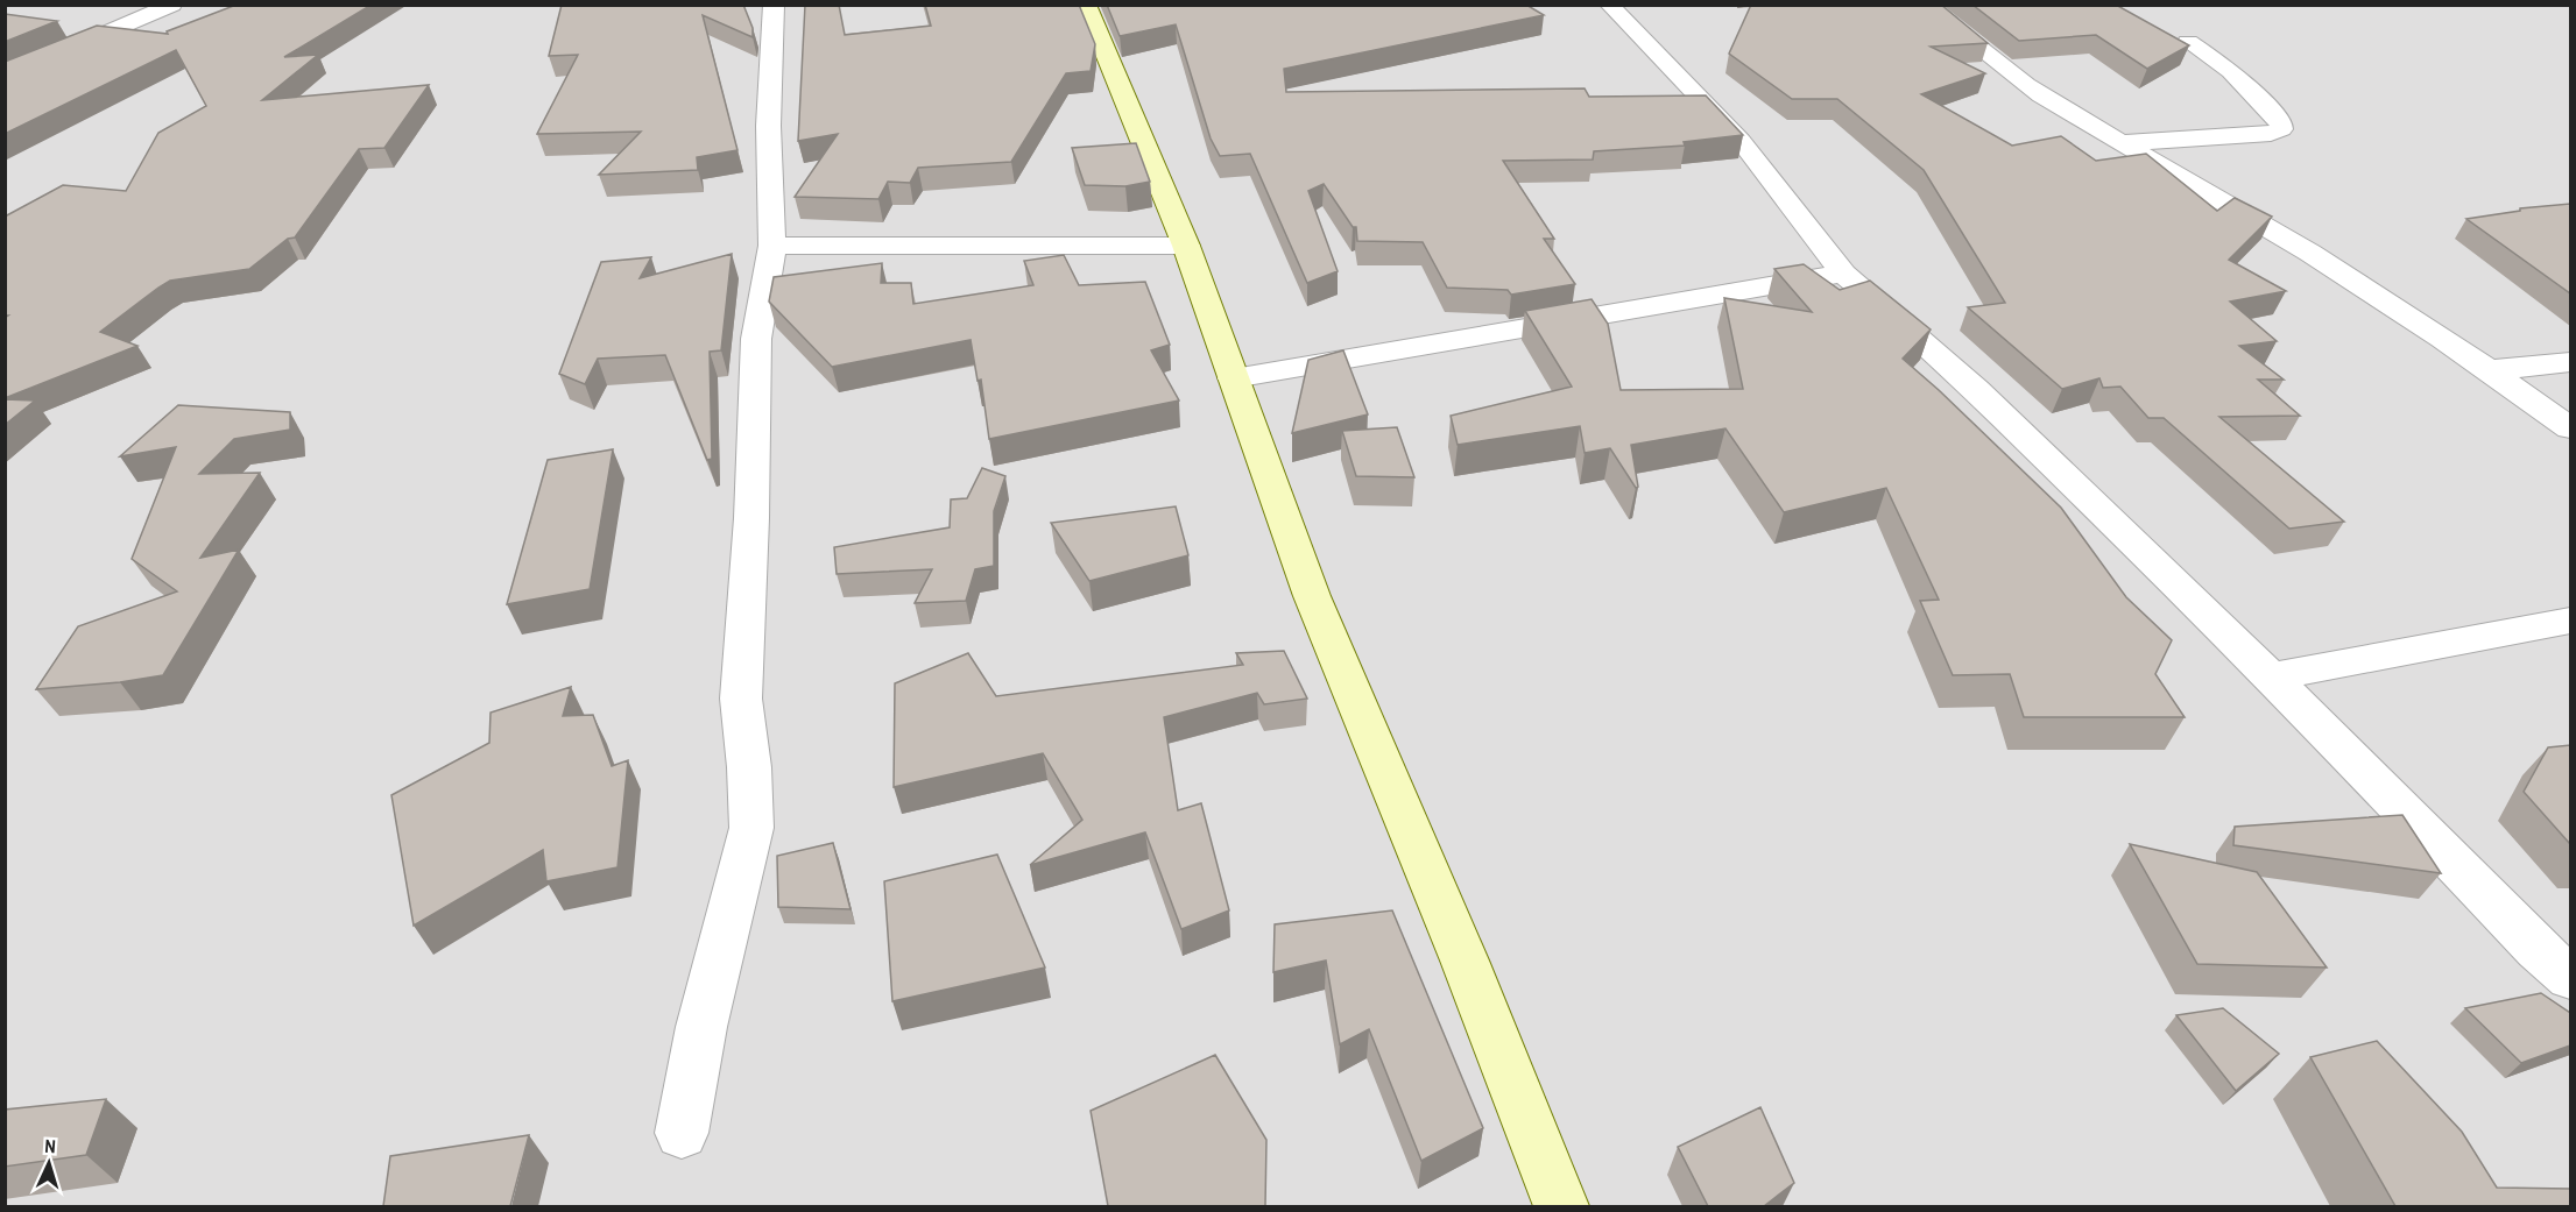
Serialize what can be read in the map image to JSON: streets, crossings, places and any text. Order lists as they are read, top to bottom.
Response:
{
  "north": "top"
}
